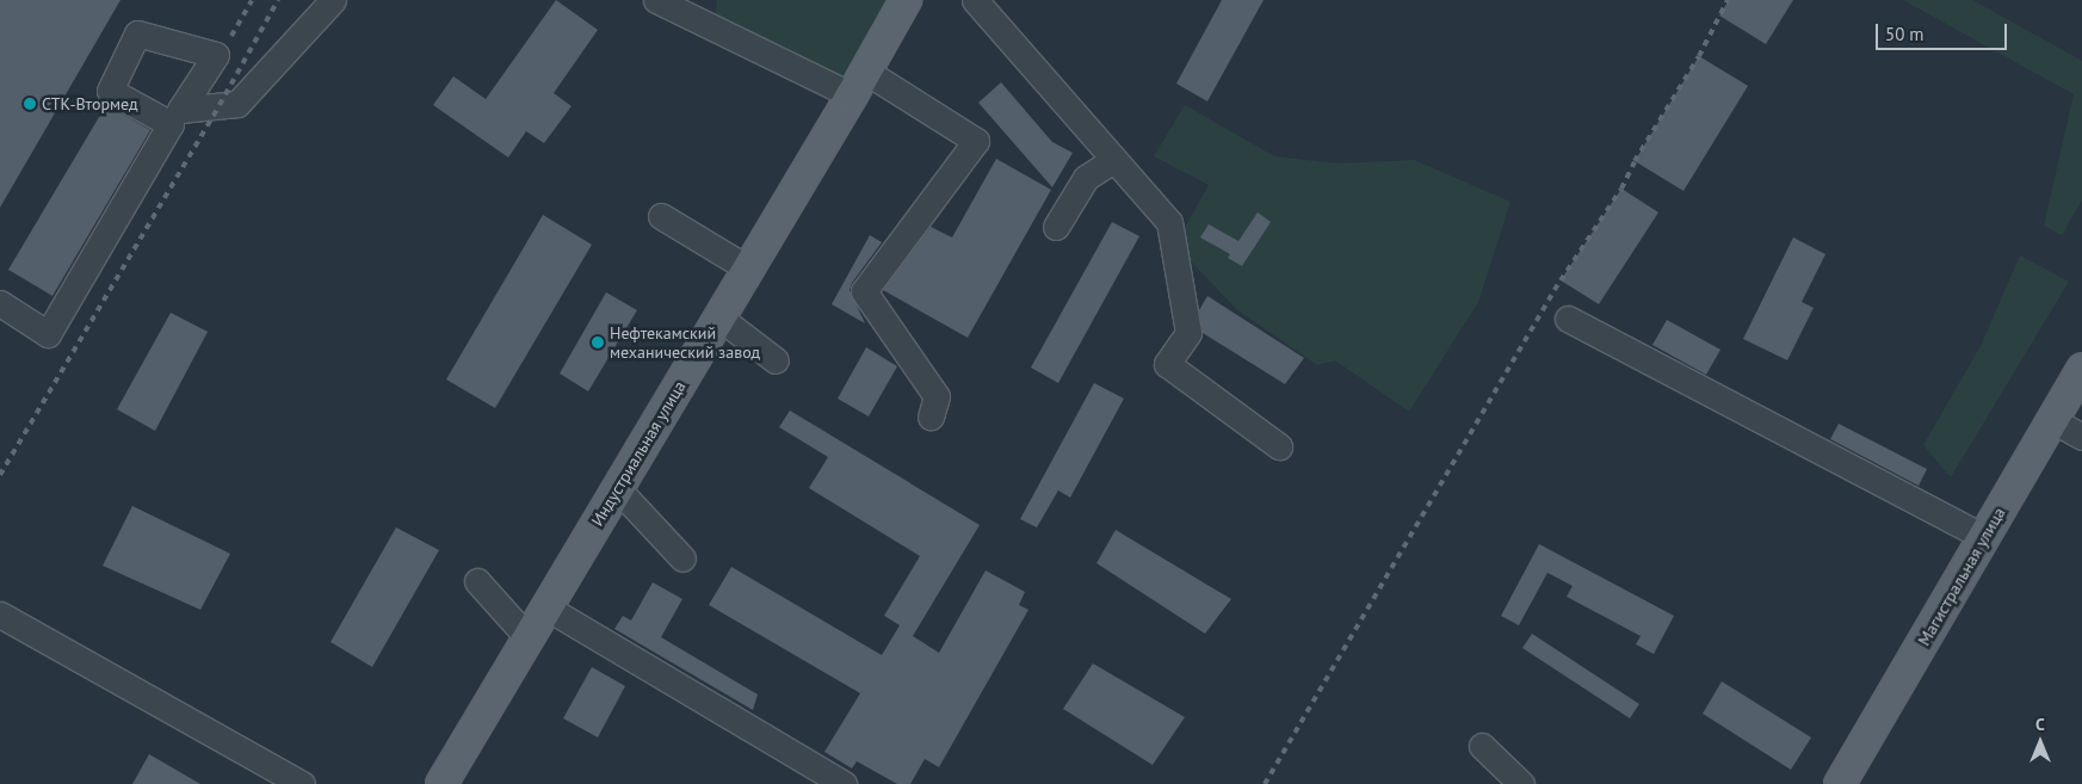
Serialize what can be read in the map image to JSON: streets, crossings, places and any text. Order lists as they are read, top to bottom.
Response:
{
  "streets": {
    "main road": ["Индустриальная улица", "Магистральная улица"]
  },
  "places": ["СТК-Втормед", "Нефтекамский механический завод"],
  "scale_bar": "50 m",
  "north": "top"
}
